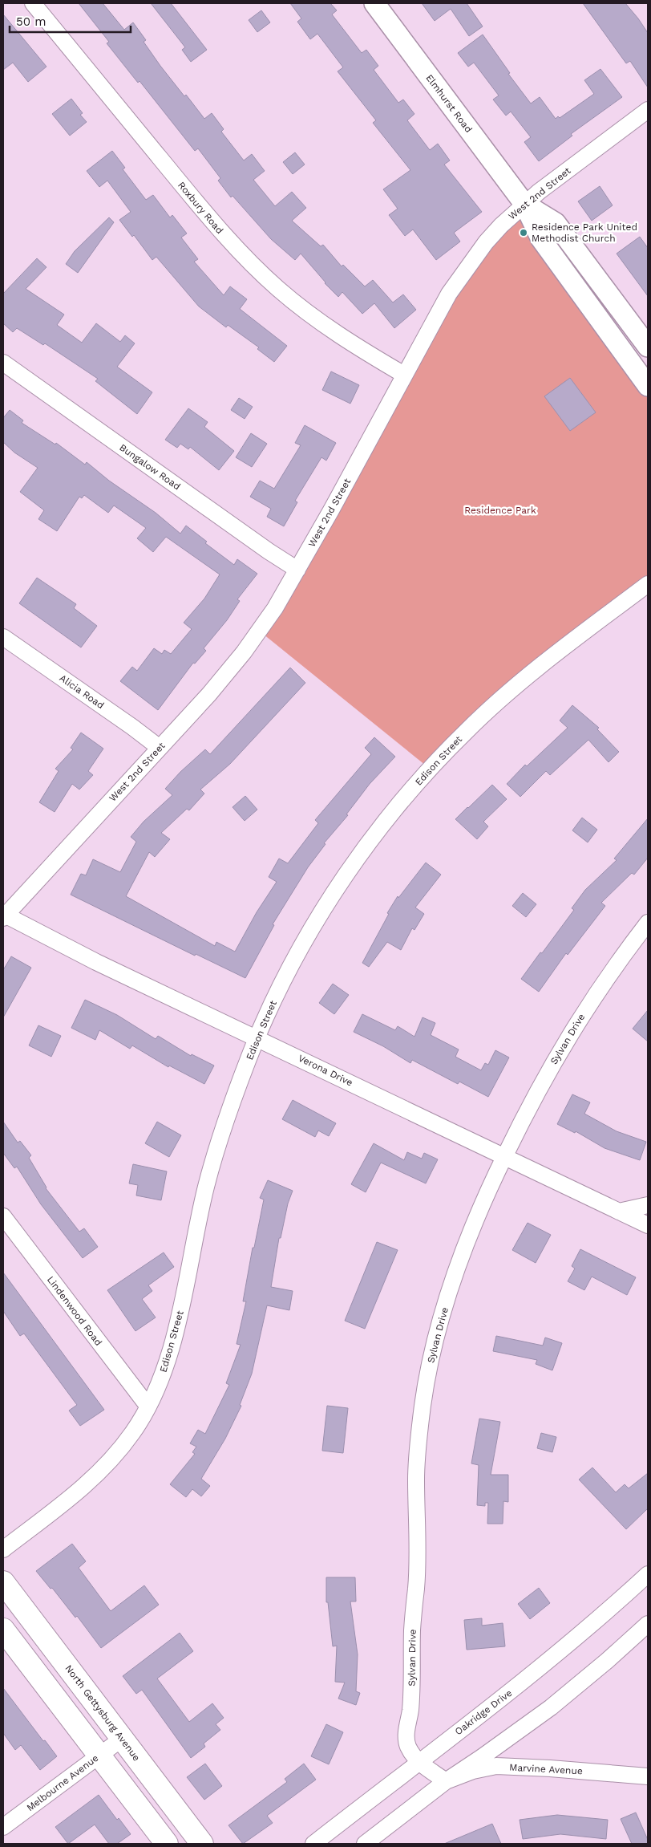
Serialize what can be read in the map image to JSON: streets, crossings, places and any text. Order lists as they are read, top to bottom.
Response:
{
  "streets": {
    "main road": ["North Gettysburg Avenue"],
    "street": [
      "Elmhurst Road",
      "West 2nd Street",
      "Roxbury Road",
      "Bungalow Road",
      "Alicia Road",
      "Edison Street",
      "Sylvan Drive",
      "Verona Drive",
      "Lindenwood Road",
      "Oakridge Drive",
      "Marvine Avenue",
      "Melbourne Avenue"
    ]
  },
  "crossings": [
    ["Elmhurst Road", "West 2nd Street"],
    ["West 2nd Street", "Roxbury Road"],
    ["West 2nd Street", "Bungalow Road"],
    ["West 2nd Street", "Alicia Road"],
    ["West 2nd Street", "Verona Drive"],
    ["Edison Street", "Verona Drive"],
    ["Edison Street", "Lindenwood Road"],
    ["Sylvan Drive", "Verona Drive"],
    ["Sylvan Drive", "Oakridge Drive"],
    ["Sylvan Drive", "Marvine Avenue"],
    ["North Gettysburg Avenue", "Melbourne Avenue"]
  ],
  "parks": ["Residence Park"],
  "places": ["Residence Park United Methodist Church"],
  "scale_bar": "50 m"
}
